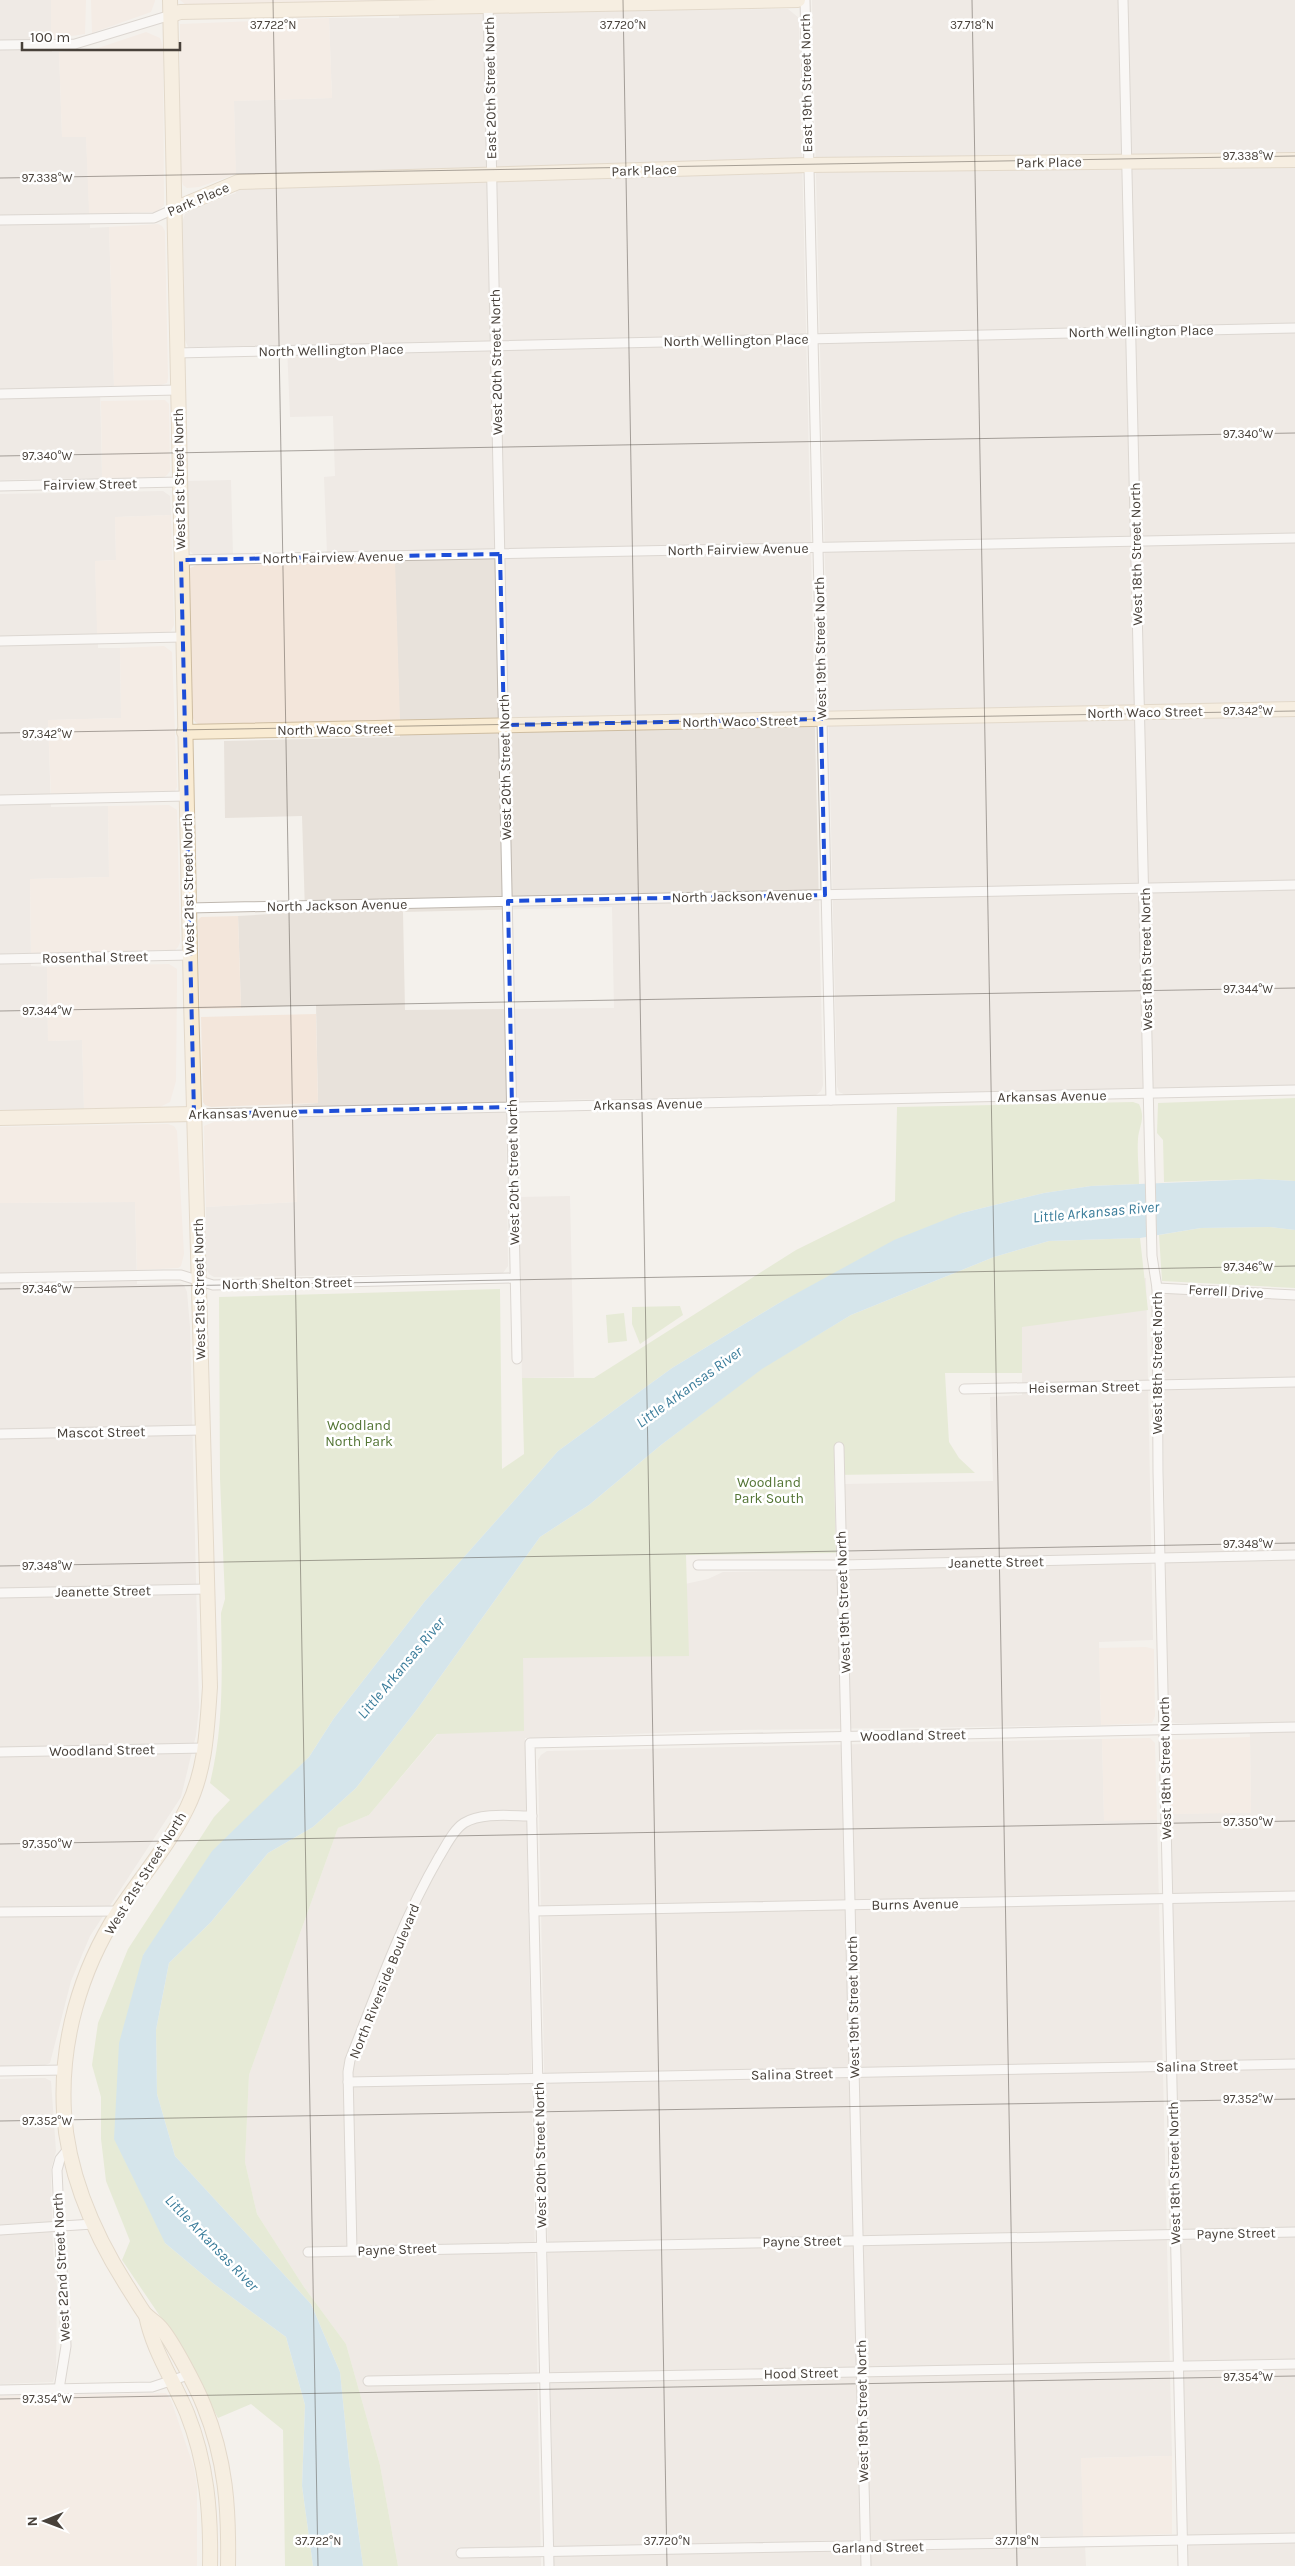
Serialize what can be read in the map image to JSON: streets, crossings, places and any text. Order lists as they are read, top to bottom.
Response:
{
  "streets": {
    "street": [
      "East 19th Street North",
      "East 20th Street North",
      "Park Place",
      "North Wellington Place",
      "West 20th Street North",
      "West 21st Street North",
      "Fairview Street",
      "North Fairview Avenue",
      "West 18th Street North",
      "West 19th Street North",
      "North Waco Street",
      "North Jackson Avenue",
      "Rosenthal Street",
      "Arkansas Avenue",
      "North Shelton Street",
      "Ferrell Drive",
      "Heiserman Street",
      "Mascot Street",
      "Jeanette Street",
      "Woodland Street",
      "Burns Avenue",
      "North Riverside Boulevard",
      "Salina Street",
      "Payne Street",
      "West 22nd Street North",
      "Hood Street",
      "Garland Street"
    ]
  },
  "crossings": [
    ["East 19th Street North", "Park Place"],
    ["East 19th Street North", "West 19th Street North"],
    ["East 20th Street North", "Park Place"],
    ["East 20th Street North", "West 20th Street North"],
    ["Park Place", "West 20th Street North"],
    ["Park Place", "West 21st Street North"],
    ["Park Place", "West 18th Street North"],
    ["Park Place", "West 19th Street North"],
    ["North Wellington Place", "West 20th Street North"],
    ["North Wellington Place", "West 21st Street North"],
    ["North Wellington Place", "West 18th Street North"],
    ["North Wellington Place", "West 19th Street North"],
    ["West 20th Street North", "North Fairview Avenue"],
    ["West 20th Street North", "North Waco Street"],
    ["West 20th Street North", "North Jackson Avenue"],
    ["West 20th Street North", "Arkansas Avenue"],
    ["West 20th Street North", "North Shelton Street"],
    ["West 20th Street North", "Woodland Street"],
    ["West 20th Street North", "Burns Avenue"],
    ["West 20th Street North", "North Riverside Boulevard"],
    ["West 20th Street North", "Salina Street"],
    ["West 20th Street North", "Payne Street"],
    ["West 20th Street North", "Hood Street"],
    ["West 20th Street North", "Garland Street"],
    ["West 21st Street North", "Fairview Street"],
    ["West 21st Street North", "North Fairview Avenue"],
    ["West 21st Street North", "North Waco Street"],
    ["West 21st Street North", "North Jackson Avenue"],
    ["West 21st Street North", "Rosenthal Street"],
    ["West 21st Street North", "Arkansas Avenue"],
    ["West 21st Street North", "North Shelton Street"],
    ["West 21st Street North", "Mascot Street"],
    ["West 21st Street North", "Jeanette Street"],
    ["West 21st Street North", "Woodland Street"],
    ["West 21st Street North", "West 22nd Street North"],
    ["North Fairview Avenue", "West 18th Street North"],
    ["North Fairview Avenue", "West 19th Street North"],
    ["West 18th Street North", "North Waco Street"],
    ["West 18th Street North", "North Jackson Avenue"],
    ["West 18th Street North", "Arkansas Avenue"],
    ["West 18th Street North", "Ferrell Drive"],
    ["West 18th Street North", "Heiserman Street"],
    ["West 18th Street North", "Jeanette Street"],
    ["West 18th Street North", "Woodland Street"],
    ["West 18th Street North", "Burns Avenue"],
    ["West 18th Street North", "Salina Street"],
    ["West 18th Street North", "Payne Street"],
    ["West 18th Street North", "Hood Street"],
    ["West 18th Street North", "Garland Street"],
    ["West 19th Street North", "North Waco Street"],
    ["West 19th Street North", "North Jackson Avenue"],
    ["West 19th Street North", "Arkansas Avenue"],
    ["West 19th Street North", "Jeanette Street"],
    ["West 19th Street North", "Woodland Street"],
    ["West 19th Street North", "Burns Avenue"],
    ["West 19th Street North", "Salina Street"],
    ["West 19th Street North", "Payne Street"],
    ["West 19th Street North", "Hood Street"],
    ["West 19th Street North", "Garland Street"],
    ["North Riverside Boulevard", "Salina Street"],
    ["North Riverside Boulevard", "Payne Street"]
  ],
  "water": ["Little Arkansas River"],
  "parks": ["Woodland North Park", "Woodland Park South"],
  "scale_bar": "100 m",
  "north": "left",
  "coordinates": [
    "37.722°N",
    "37.720°N",
    "37.718°N",
    "97.338°W",
    "97.340°W",
    "97.342°W",
    "97.344°W",
    "97.346°W",
    "97.348°W",
    "97.350°W",
    "97.352°W",
    "97.354°W"
  ]
}
